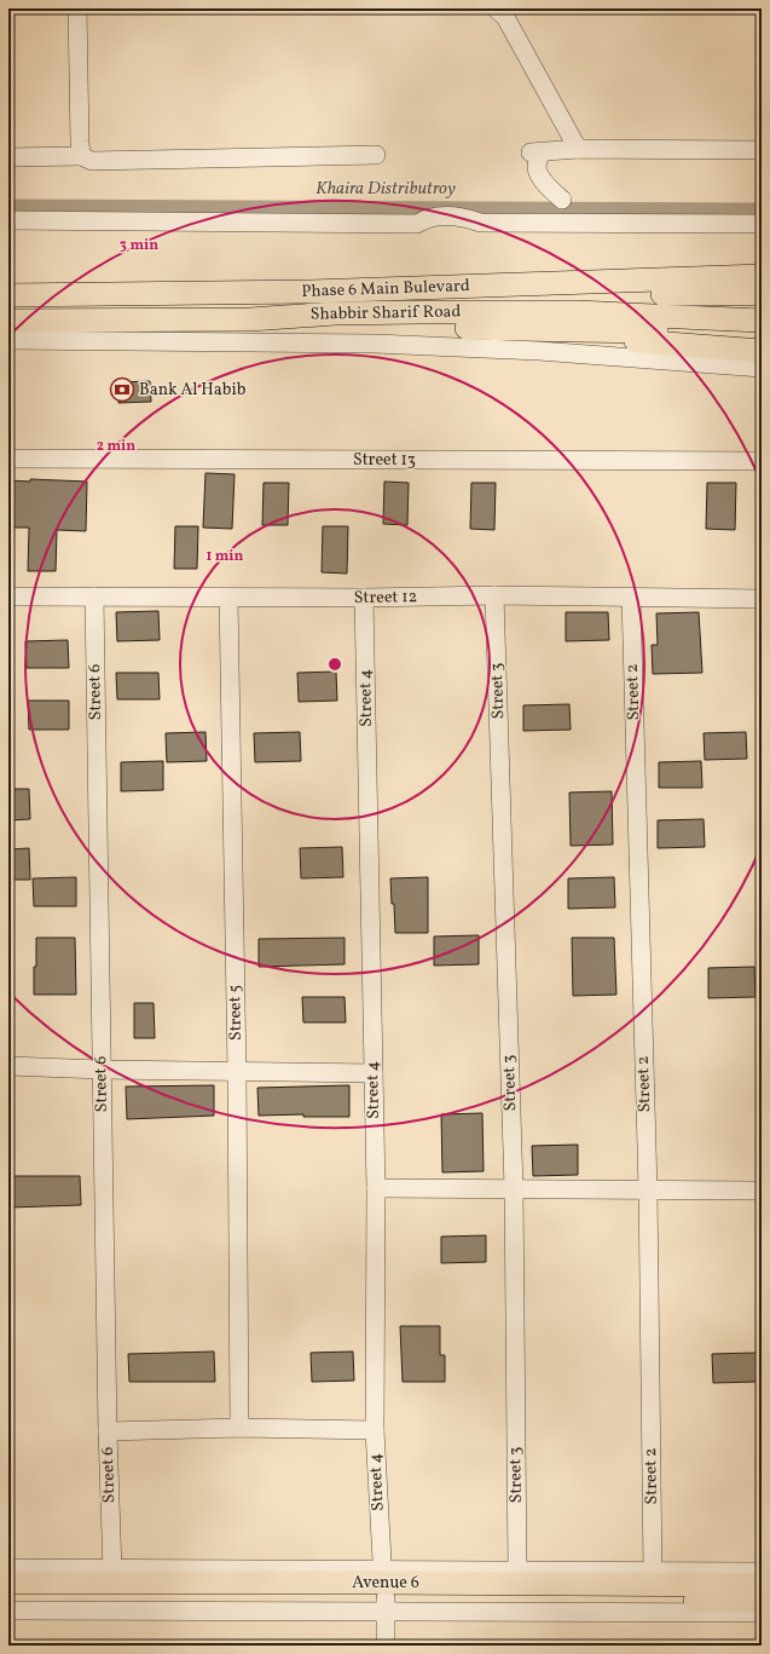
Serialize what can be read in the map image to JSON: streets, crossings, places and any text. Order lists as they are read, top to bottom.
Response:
{
  "streets": {
    "main road": ["Phase 6 Main Bulevard", "Shabbir Sharif Road", "Avenue 6"],
    "street": [
      "Street 13",
      "Street 12",
      "Street 3",
      "Street 6",
      "Street 2",
      "Street 4",
      "Street 5"
    ]
  },
  "crossings": [
    ["Street 12", "Street 3"],
    ["Street 12", "Street 6"],
    ["Street 12", "Street 2"],
    ["Street 12", "Street 4"],
    ["Street 12", "Street 5"],
    ["Street 4", "Avenue 6"]
  ],
  "water": ["Khaira Distributroy"],
  "places": {
    "bank": ["Bank Al Habib"]
  },
  "rings": ["3 min", "2 min", "1 min"]
}
